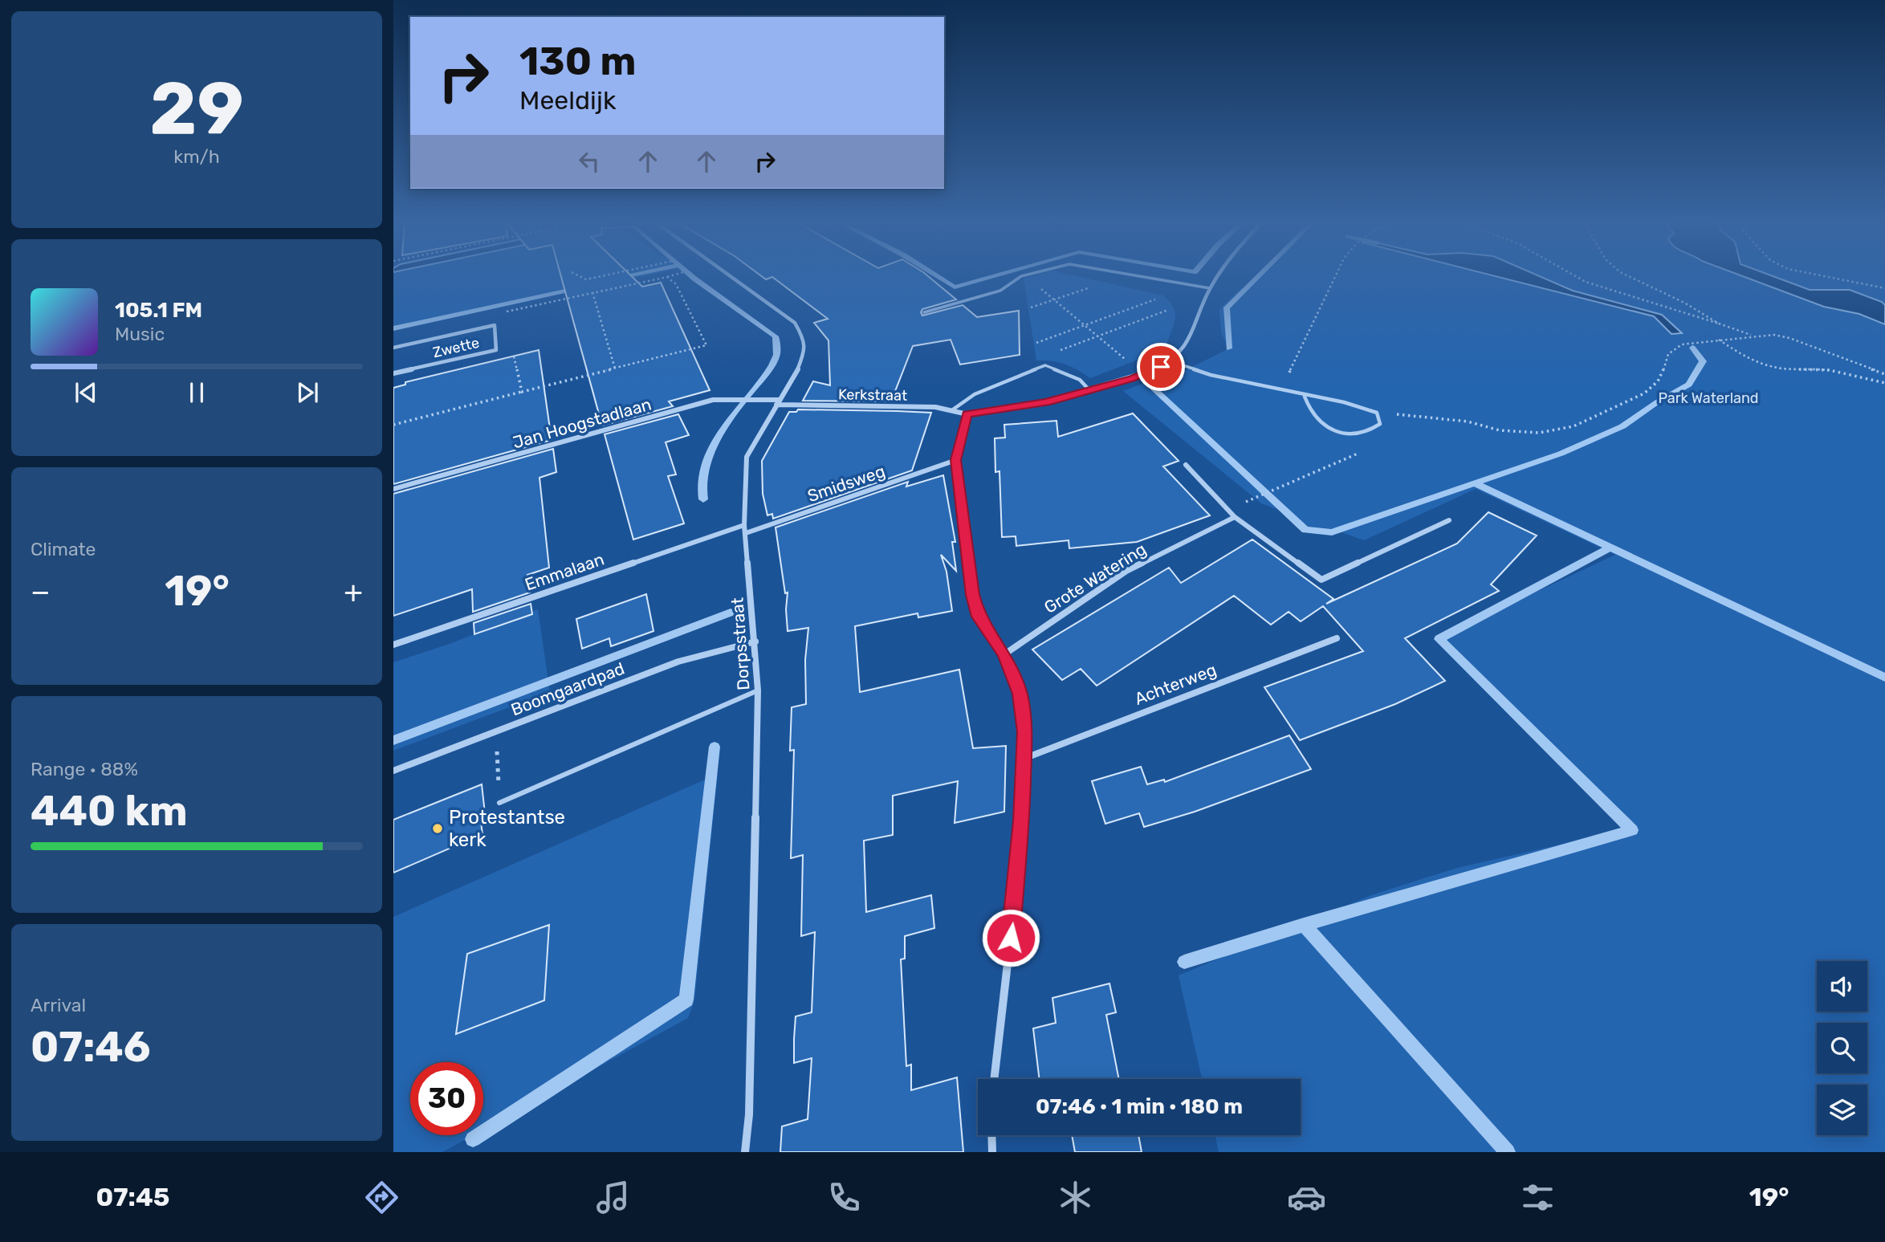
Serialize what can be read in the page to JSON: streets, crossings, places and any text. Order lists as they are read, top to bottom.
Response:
{
  "streets": {
    "street": [
      "Zwette",
      "Kerkstraat",
      "Jan Hoogstadlaan",
      "Smidsweg",
      "Emmalaan",
      "Grote Watering",
      "Dorpsstraat",
      "Achterweg",
      "Boomgaardpad"
    ]
  },
  "crossings": [
    ["Kerkstraat", "Jan Hoogstadlaan"],
    ["Kerkstraat", "Dorpsstraat"],
    ["Jan Hoogstadlaan", "Dorpsstraat"],
    ["Smidsweg", "Dorpsstraat"],
    ["Emmalaan", "Dorpsstraat"],
    ["Dorpsstraat", "Boomgaardpad"]
  ],
  "parks": ["Park Waterland"],
  "places": ["Protestantse kerk"],
  "page": {
    "tile": [
      ["29", "km/h"],
      "Climate",
      ["Range · 88%", "440 km"],
      ["Arrival", "07:46"]
    ],
    "turn": ["130 m", "Meeldijk"],
    "song": ["105.1 FM", "Music"],
    "heat": ["−", "19°", "+"],
    "limit": "30",
    "trip": "07:46 · 1 min · 180 m",
    "tabs": ["07:45", "19°"]
  }
}
